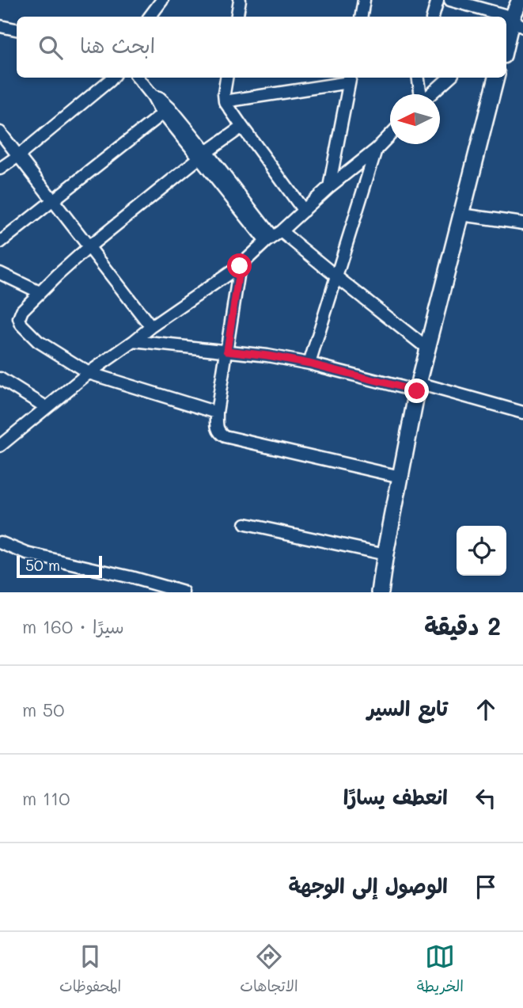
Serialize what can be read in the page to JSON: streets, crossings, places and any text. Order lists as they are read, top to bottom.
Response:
{
  "scale_bar": "50 m",
  "north": "left",
  "page": {
    "search": "ابحث هنا",
    "scale": "50 m",
    "heading": ["2 دقيقة", "سيرًا · 160 m"],
    "list": [
      ["تابع السير", "50 m"],
      ["انعطف يسارًا", "110 m"],
      "الوصول إلى الوجهة"
    ],
    "nav": ["الخريطة", "الاتجاهات", "المحفوظات"]
  }
}
